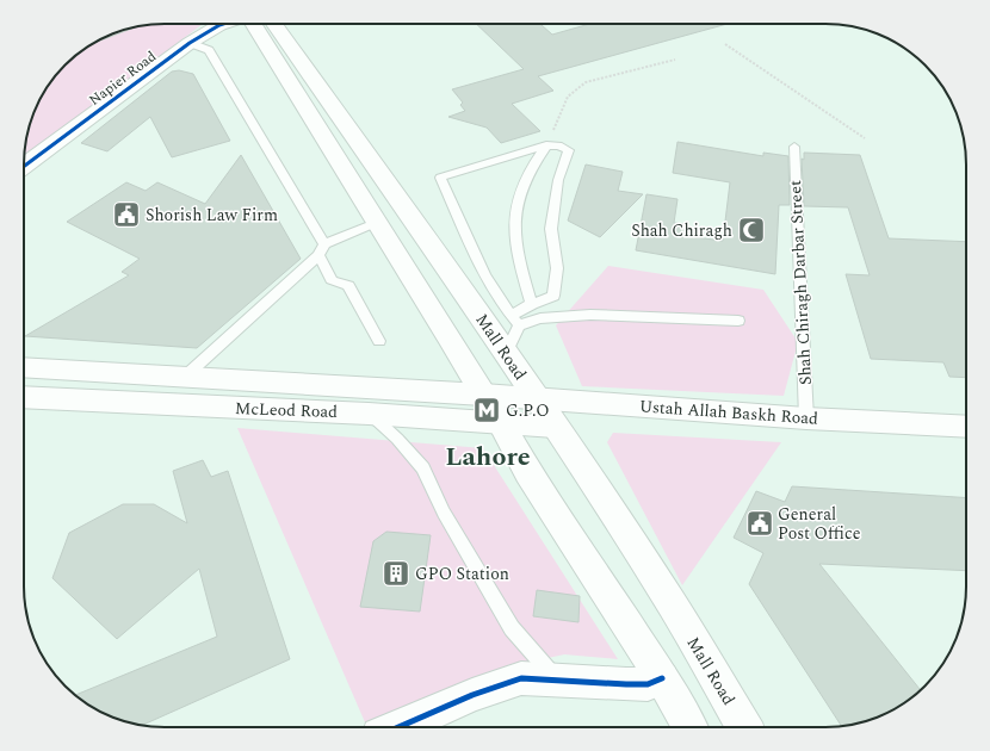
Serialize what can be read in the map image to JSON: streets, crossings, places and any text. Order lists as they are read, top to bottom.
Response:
{
  "streets": {
    "main road": [
      "Napier Road",
      "Mall Road",
      "McLeod Road",
      "Ustah Allah Baskh Road"
    ],
    "lane": ["Shah Chiragh Darbar Street"]
  },
  "crossings": [
    ["Shah Chiragh Darbar Street", "Ustah Allah Baskh Road"],
    ["Mall Road", "McLeod Road"],
    ["Mall Road", "Ustah Allah Baskh Road"],
    ["McLeod Road", "Ustah Allah Baskh Road"]
  ],
  "districts": ["Lahore"],
  "places": {
    "public building": ["Shorish Law Firm", "General Post Office"],
    "mosque": ["Shah Chiragh"],
    "metro station": ["G.P.O"],
    "building": ["GPO Station"]
  }
}
